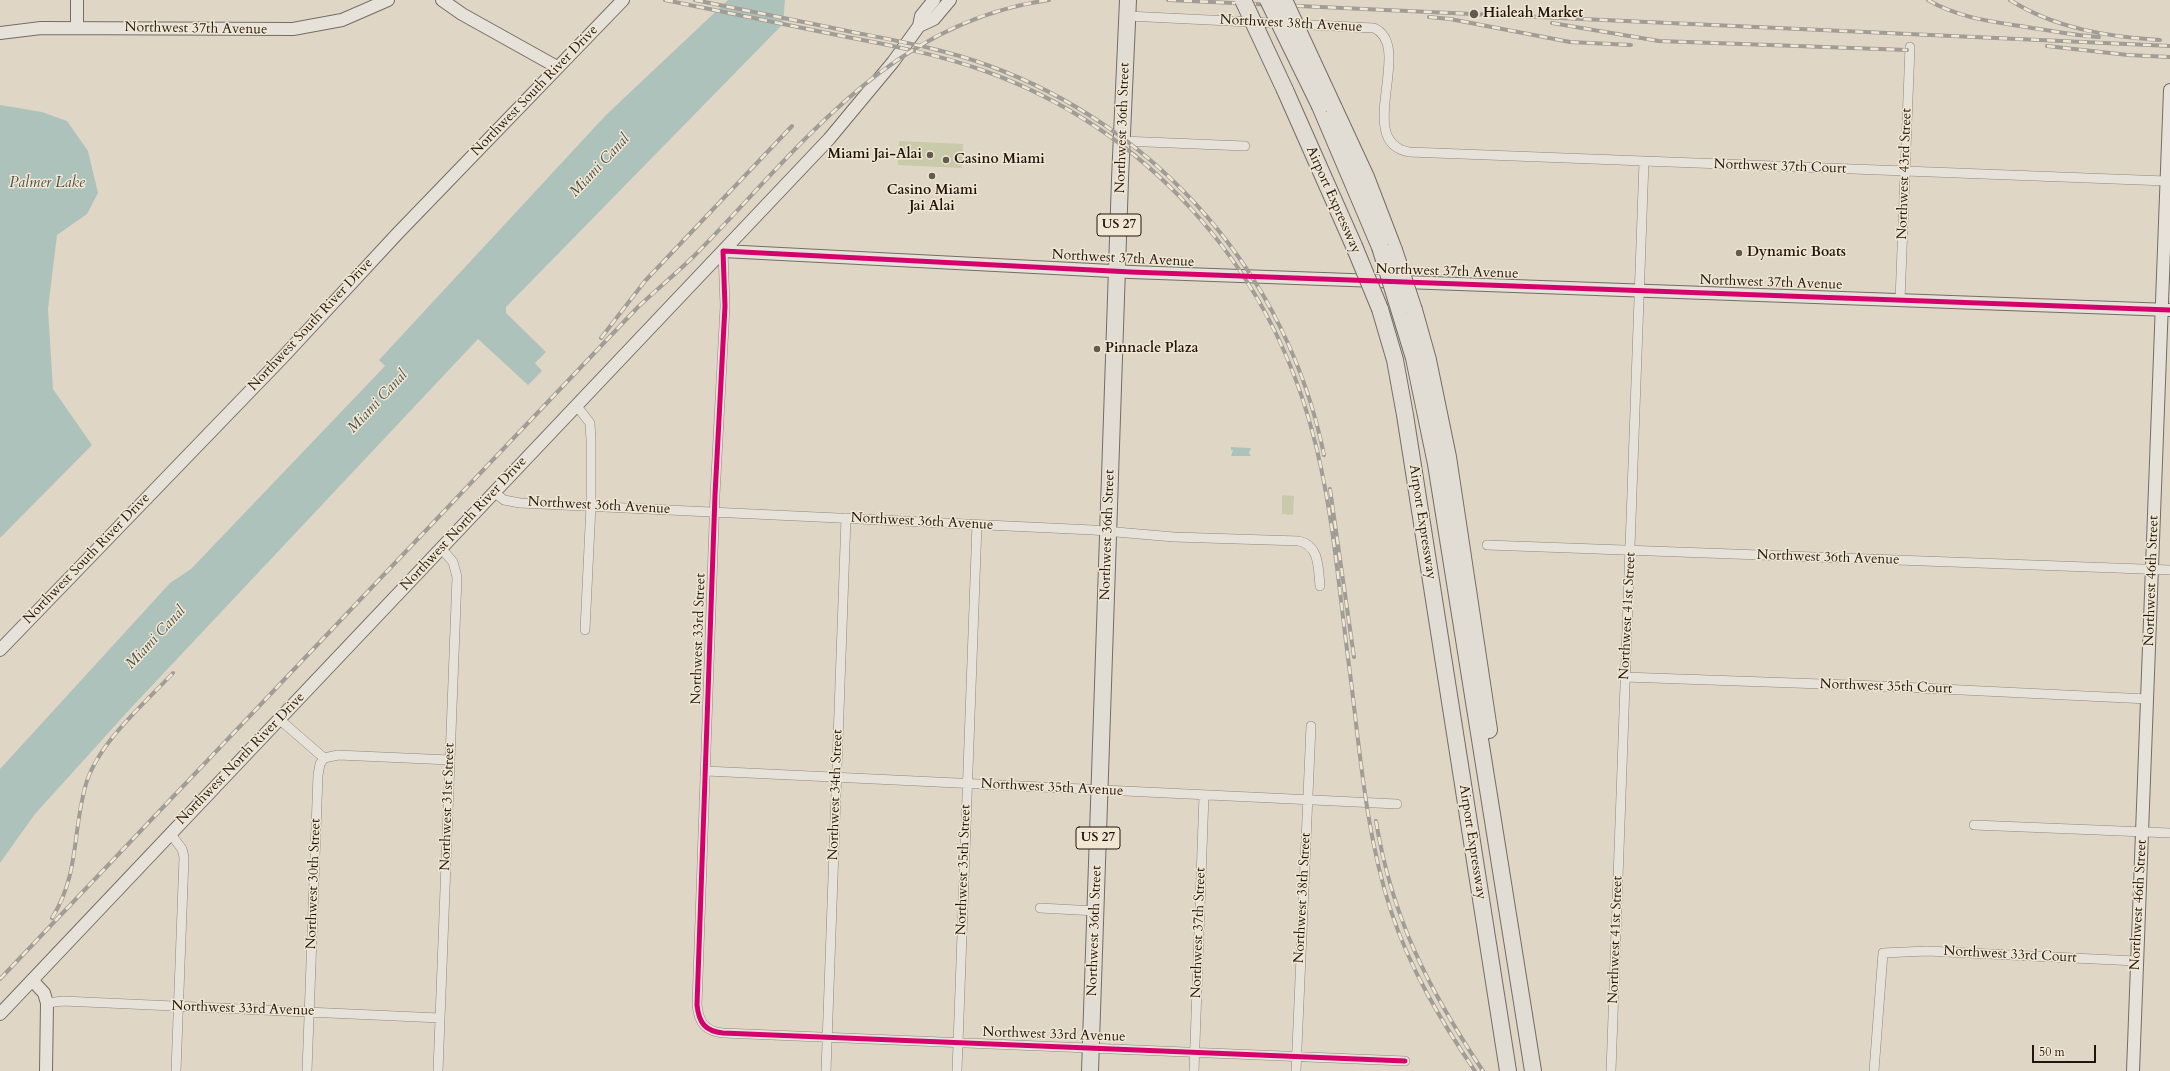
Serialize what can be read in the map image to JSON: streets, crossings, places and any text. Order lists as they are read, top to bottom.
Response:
{
  "streets": {
    "highway": ["Northwest 36th Street", "Airport Expressway", "US 27"],
    "street": [
      "Northwest 38th Avenue",
      "Northwest 37th Avenue",
      "Northwest South River Drive",
      "Northwest 37th Court",
      "Northwest 43rd Street",
      "Northwest 36th Avenue",
      "Northwest North River Drive",
      "Northwest 46th Street",
      "Northwest 41st Street",
      "Northwest 33rd Street",
      "Northwest 35th Court",
      "Northwest 35th Avenue",
      "Northwest 34th Street",
      "Northwest 31st Street",
      "Northwest 35th Street",
      "Northwest 30th Street",
      "Northwest 38th Street",
      "Northwest 37th Street",
      "Northwest 33rd Court",
      "Northwest 33rd Avenue"
    ]
  },
  "crossings": [
    ["Northwest 38th Avenue", "Northwest 36th Street"],
    ["Northwest 38th Avenue", "Northwest 37th Court"],
    ["Northwest 37th Avenue", "Northwest 36th Street"],
    ["Northwest 37th Avenue", "Northwest 43rd Street"],
    ["Northwest 37th Avenue", "Northwest North River Drive"],
    ["Northwest 37th Avenue", "Northwest 46th Street"],
    ["Northwest 37th Avenue", "Northwest 41st Street"],
    ["Northwest 37th Avenue", "Northwest 33rd Street"],
    ["Northwest 36th Street", "Northwest 36th Avenue"],
    ["Northwest 36th Street", "Northwest 35th Avenue"],
    ["Northwest 36th Street", "Northwest 33rd Avenue"],
    ["Northwest 37th Court", "Northwest 43rd Street"],
    ["Northwest 37th Court", "Northwest 46th Street"],
    ["Northwest 37th Court", "Northwest 41st Street"],
    ["Northwest 36th Avenue", "Northwest North River Drive"],
    ["Northwest 36th Avenue", "Northwest 46th Street"],
    ["Northwest 36th Avenue", "Northwest 41st Street"],
    ["Northwest 36th Avenue", "Northwest 33rd Street"],
    ["Northwest 36th Avenue", "Northwest 34th Street"],
    ["Northwest 36th Avenue", "Northwest 35th Street"],
    ["Northwest North River Drive", "Northwest 33rd Street"],
    ["Northwest North River Drive", "Northwest 31st Street"],
    ["Northwest 46th Street", "Northwest 35th Court"],
    ["Northwest 46th Street", "Northwest 33rd Court"],
    ["Northwest 41st Street", "Northwest 35th Court"],
    ["Northwest 33rd Street", "Northwest 35th Avenue"],
    ["Northwest 33rd Street", "Northwest 33rd Avenue"],
    ["Northwest 35th Avenue", "Northwest 34th Street"],
    ["Northwest 35th Avenue", "Northwest 35th Street"],
    ["Northwest 35th Avenue", "Northwest 38th Street"],
    ["Northwest 35th Avenue", "Northwest 37th Street"],
    ["Northwest 34th Street", "Northwest 33rd Avenue"],
    ["Northwest 31st Street", "Northwest 33rd Avenue"],
    ["Northwest 35th Street", "Northwest 33rd Avenue"],
    ["Northwest 30th Street", "Northwest 33rd Avenue"],
    ["Northwest 38th Street", "Northwest 33rd Avenue"],
    ["Northwest 37th Street", "Northwest 33rd Avenue"]
  ],
  "water": ["Miami Canal", "Palmer Lake"],
  "places": [
    "Hialeah Market",
    "Miami Jai-Alai",
    "Casino Miami",
    "Casino Miami Jai Alai",
    "Dynamic Boats",
    "Pinnacle Plaza"
  ],
  "scale_bar": "50 m"
}
